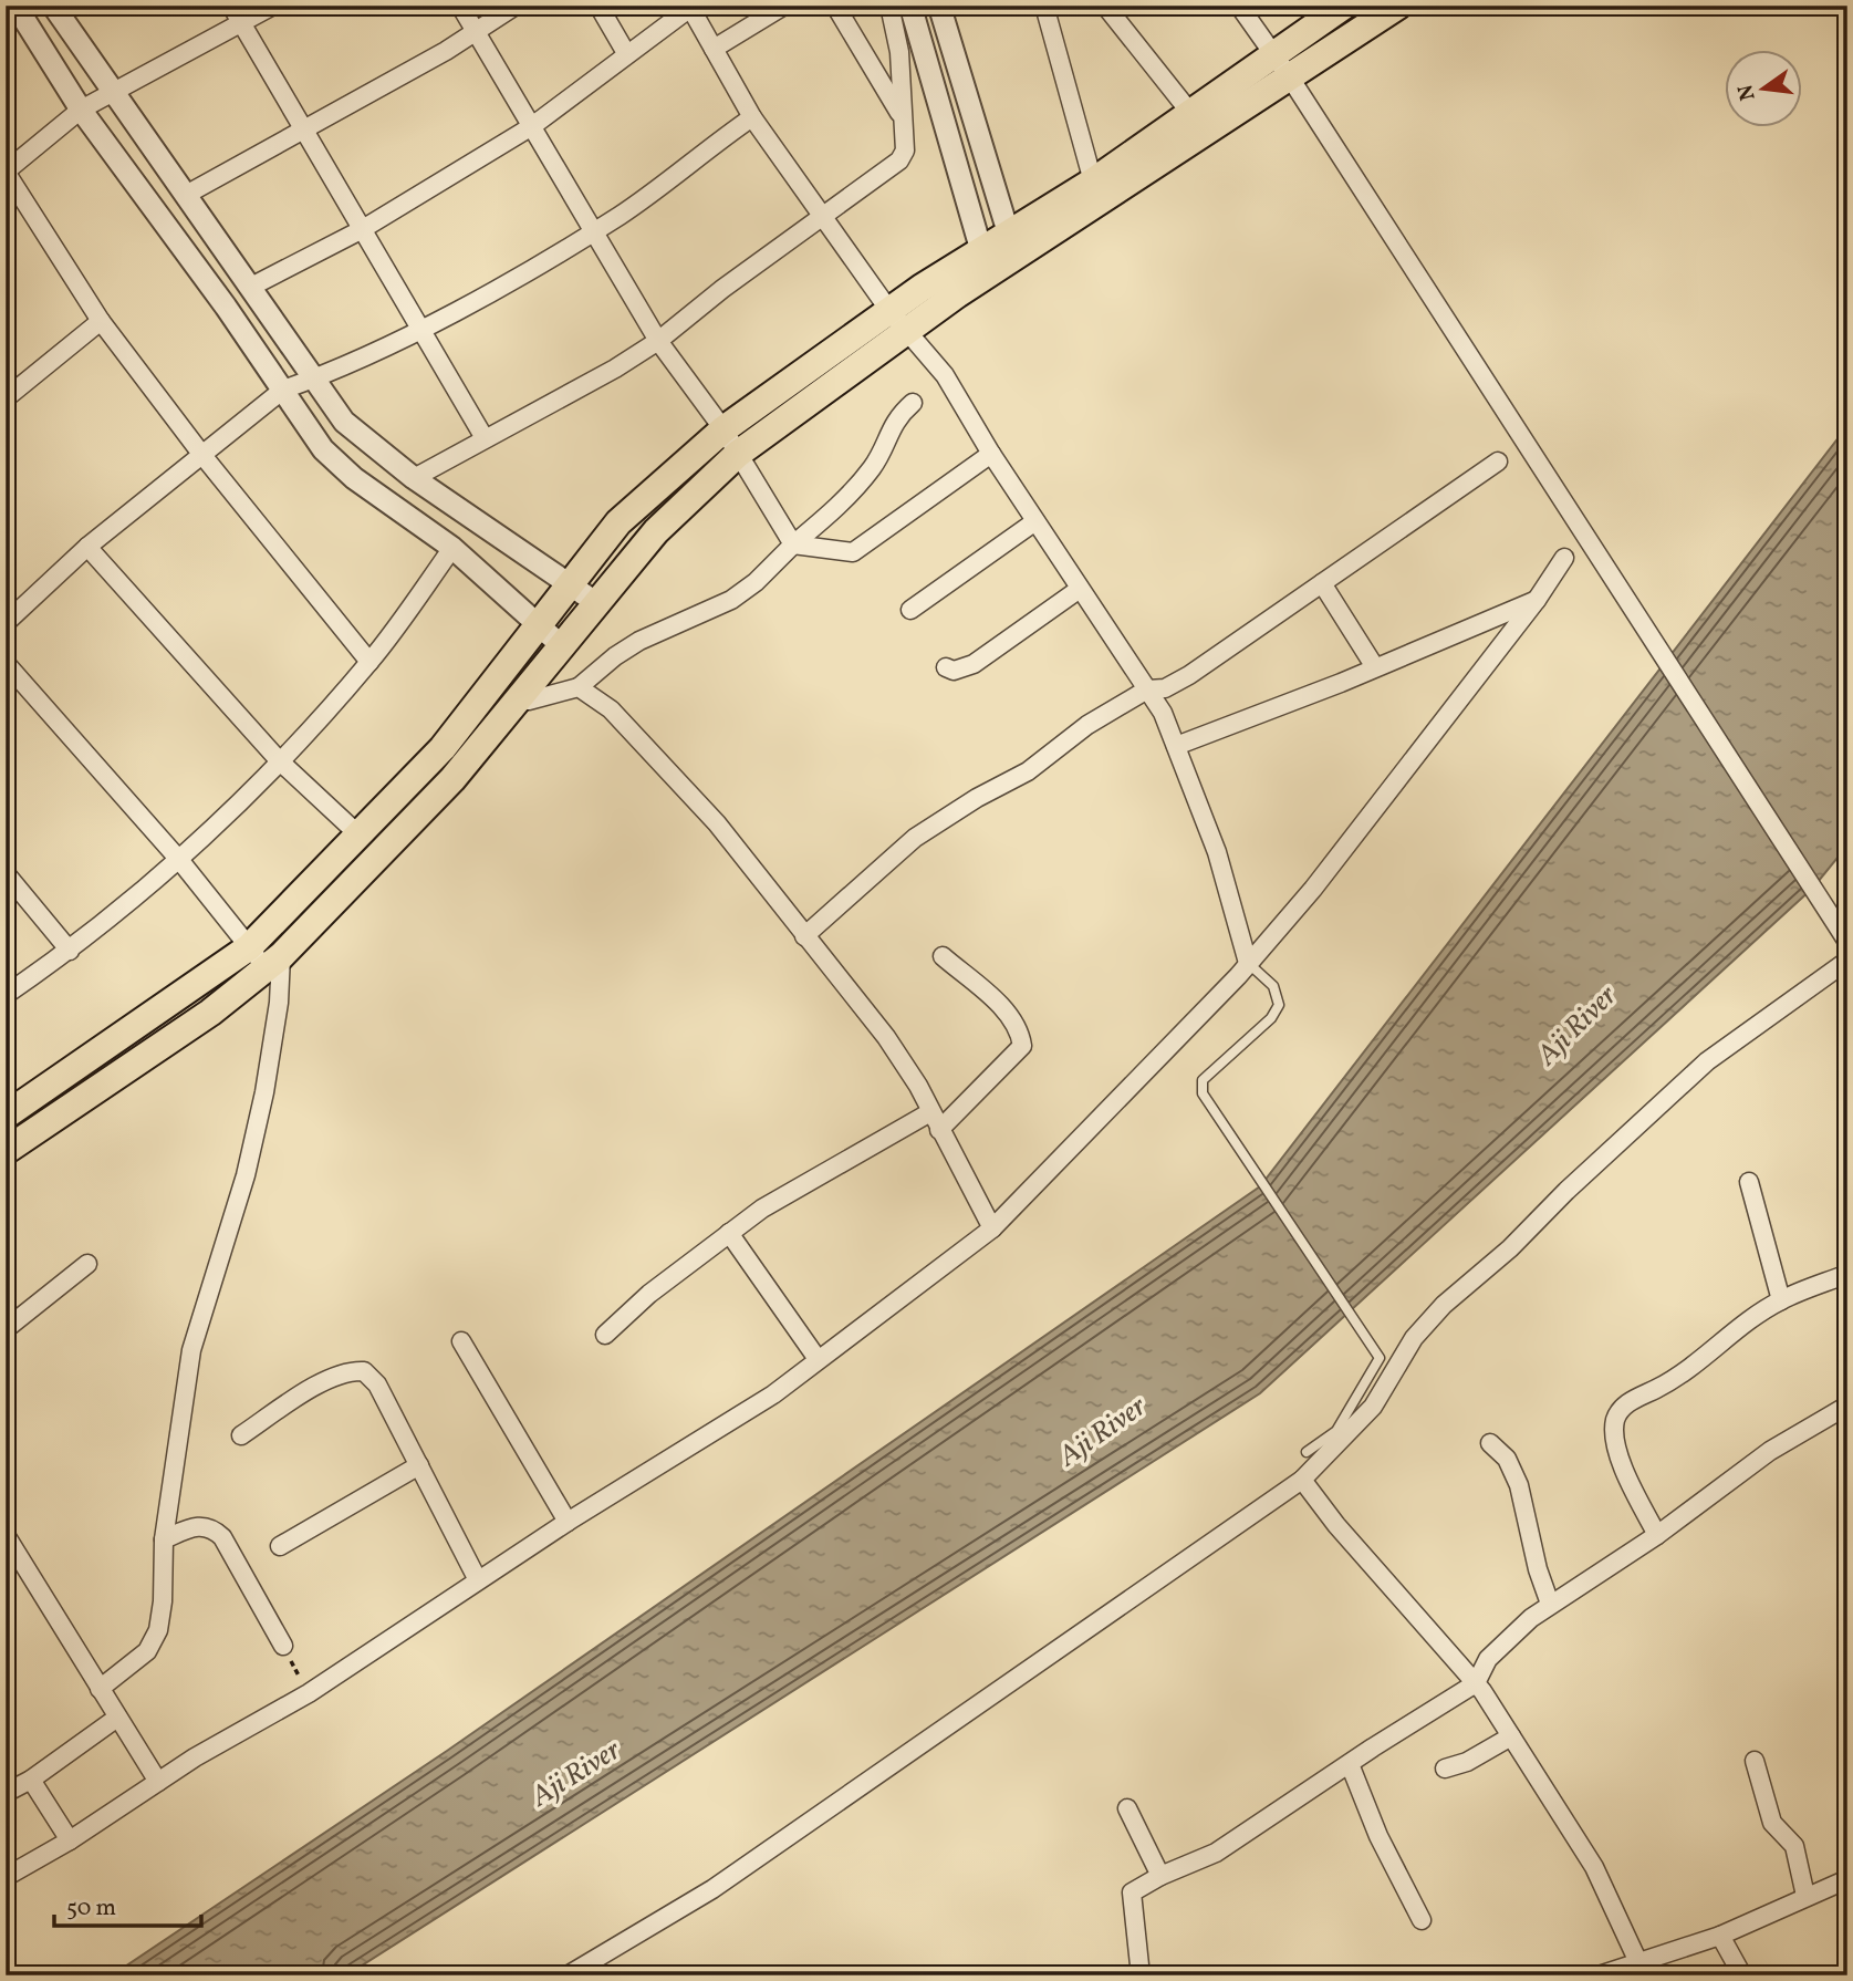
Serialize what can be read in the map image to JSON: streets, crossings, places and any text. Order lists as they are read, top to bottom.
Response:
{
  "water": ["Aji River"],
  "scale_bar": "50 m",
  "north": "left"
}
